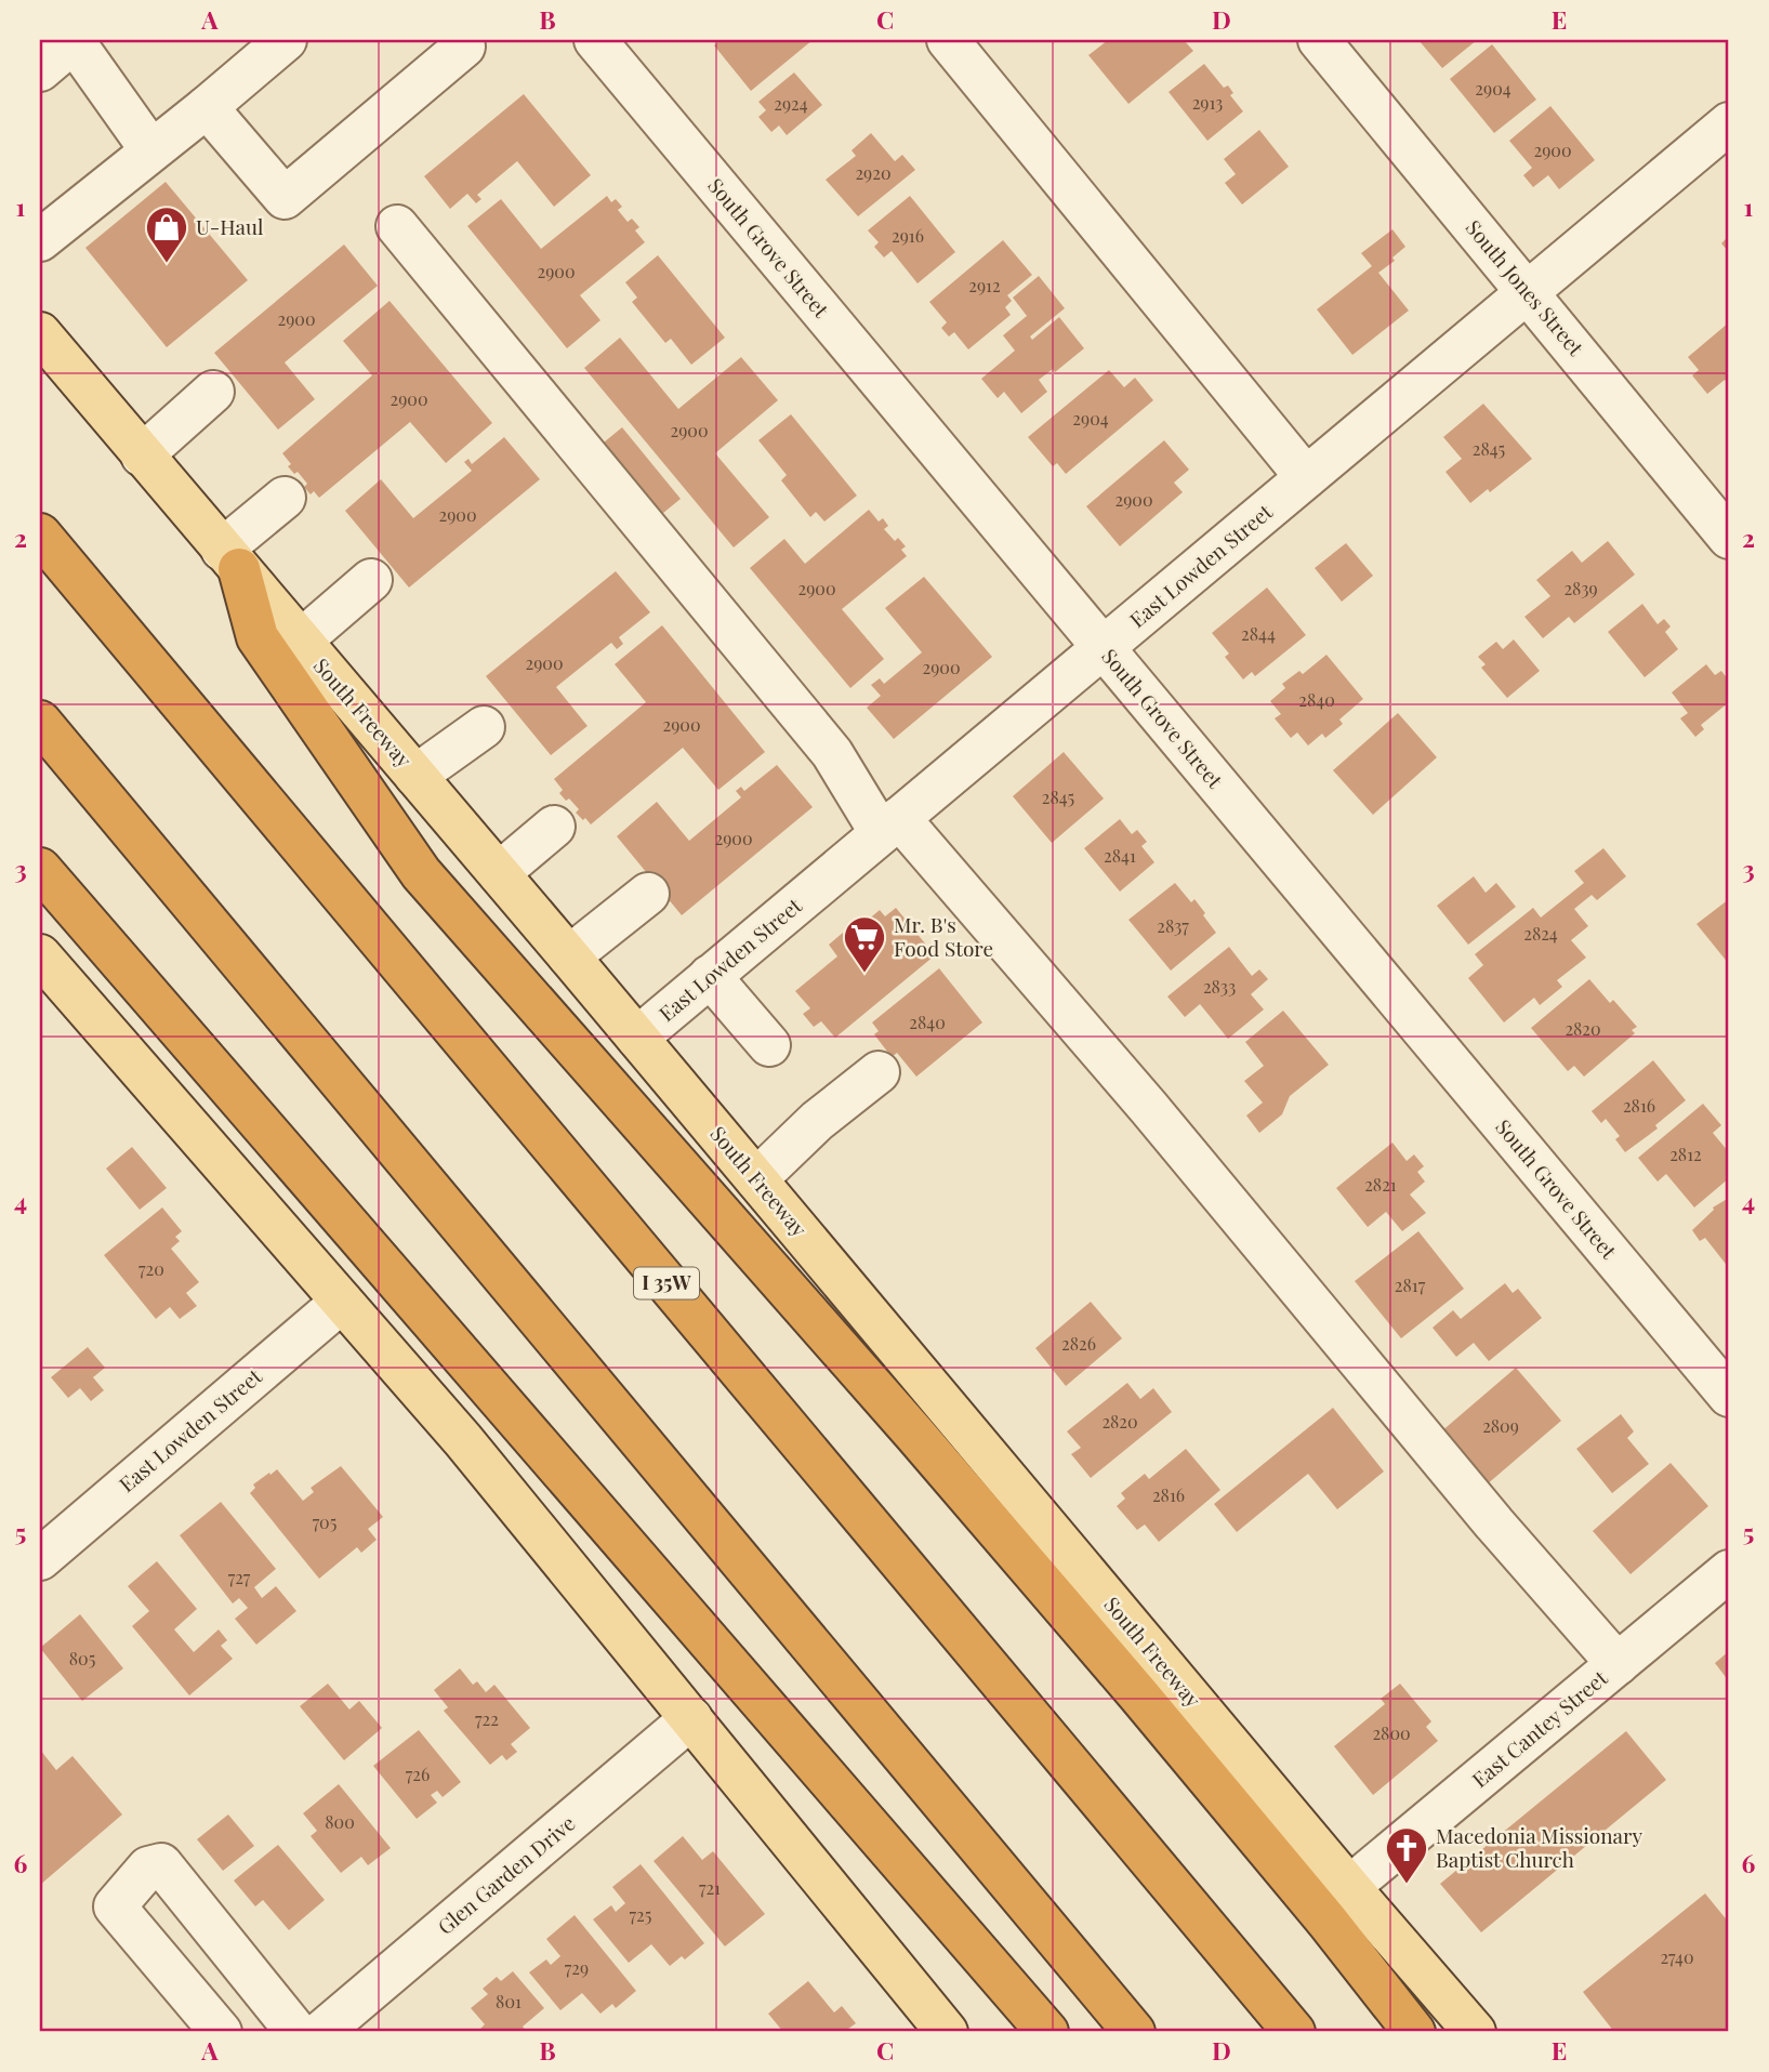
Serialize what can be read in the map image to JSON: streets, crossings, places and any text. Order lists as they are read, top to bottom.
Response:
{
  "streets": {
    "highway": ["I 35W"],
    "main road": ["South Freeway"],
    "street": [
      "South Grove Street",
      "South Jones Street",
      "East Lowden Street",
      "East Cantey Street",
      "Glen Garden Drive"
    ]
  },
  "crossings": [
    ["South Grove Street", "East Lowden Street"],
    ["South Jones Street", "East Lowden Street"],
    ["East Lowden Street", "South Freeway"],
    ["South Freeway", "East Cantey Street"]
  ],
  "places": {
    "shop": ["U-Haul"],
    "supermarket": ["Mr. B's Food Store"],
    "church": ["Macedonia Missionary Baptist Church"]
  },
  "house_numbers": [
    "2904",
    "2913",
    "2924",
    "2900",
    "2920",
    "2916",
    "2900",
    "2912",
    "2900",
    "2900",
    "2904",
    "2900",
    "2845",
    "2900",
    "2900",
    "2900",
    "2839",
    "2844",
    "2900",
    "2900",
    "2840",
    "2900",
    "2845",
    "2900",
    "2841",
    "2837",
    "2824",
    "2833",
    "2840",
    "2820",
    "2816",
    "2812",
    "2821",
    "720",
    "2817",
    "2826",
    "2820",
    "2809",
    "2816",
    "705",
    "727",
    "805",
    "722",
    "2800",
    "726",
    "800",
    "721",
    "725",
    "2740",
    "729",
    "801"
  ],
  "grid": {
    "columns": [
      "A",
      "B",
      "C",
      "D",
      "E"
    ],
    "rows": [
      "1",
      "2",
      "3",
      "4",
      "5",
      "6"
    ]
  }
}
